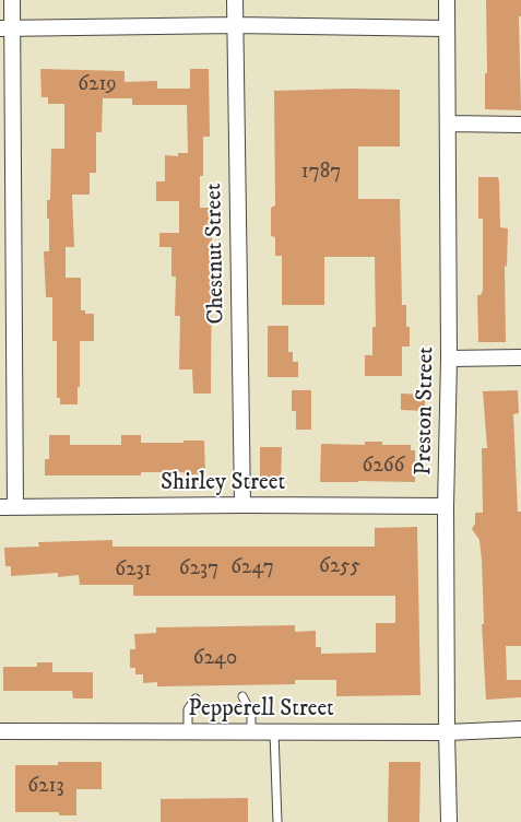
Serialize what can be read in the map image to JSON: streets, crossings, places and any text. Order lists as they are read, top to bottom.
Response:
{
  "streets": {
    "street": [
      "Chestnut Street",
      "Preston Street",
      "Shirley Street",
      "Pepperell Street"
    ]
  },
  "crossings": [
    ["Chestnut Street", "Shirley Street"],
    ["Preston Street", "Shirley Street"],
    ["Preston Street", "Pepperell Street"]
  ],
  "house_numbers": [
    "6219",
    "1787",
    "6266",
    "6255",
    "6247",
    "6237",
    "6231",
    "6240",
    "6213"
  ]
}
